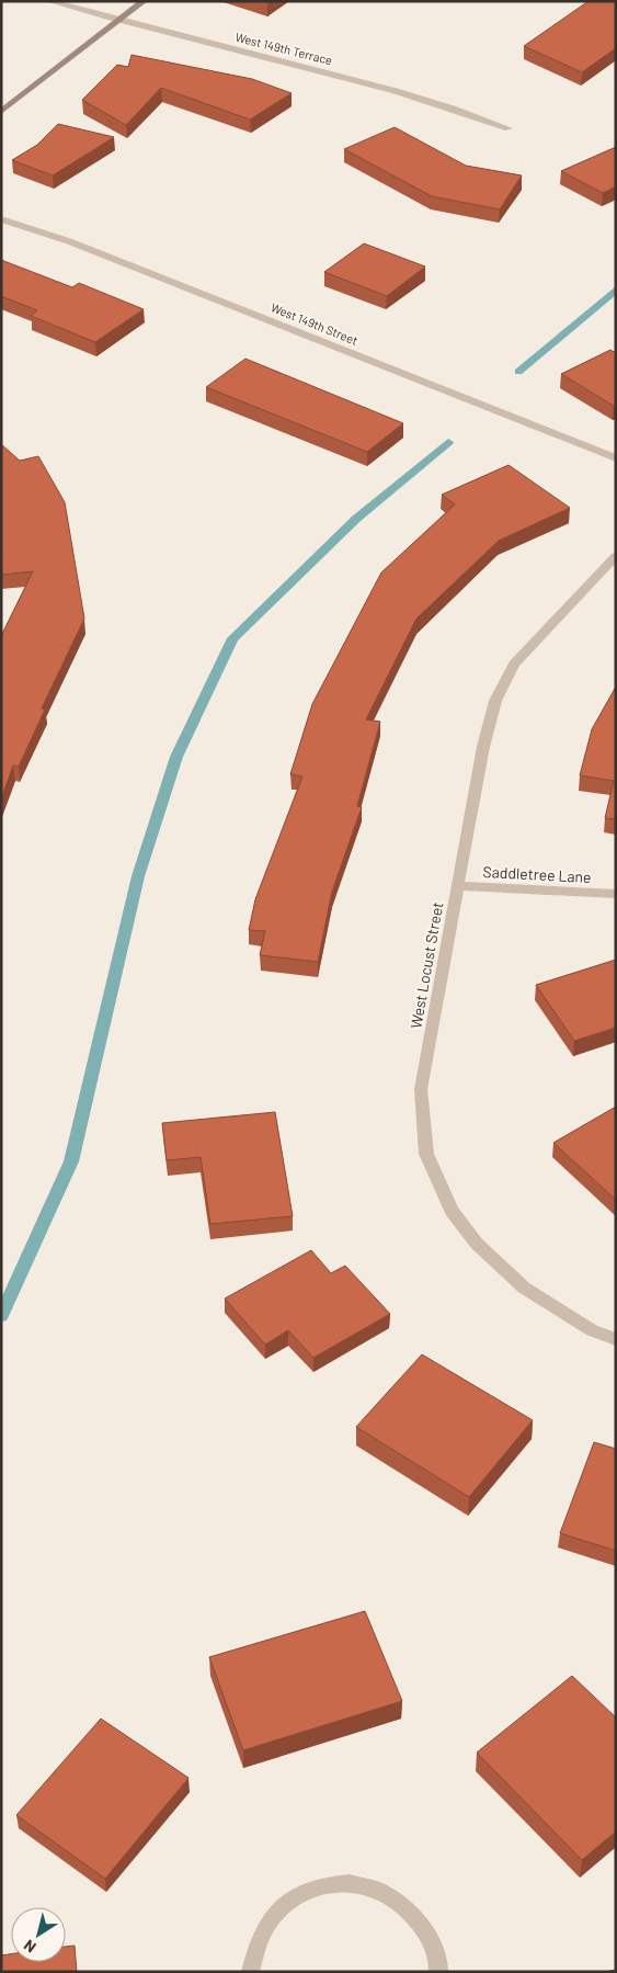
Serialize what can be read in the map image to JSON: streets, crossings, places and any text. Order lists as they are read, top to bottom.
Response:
{
  "streets": {
    "street": [
      "West 149th Terrace",
      "West 149th Street",
      "Saddletree Lane",
      "West Locust Street"
    ]
  },
  "crossings": [
    ["Saddletree Lane", "West Locust Street"]
  ],
  "north": "bottom left"
}
